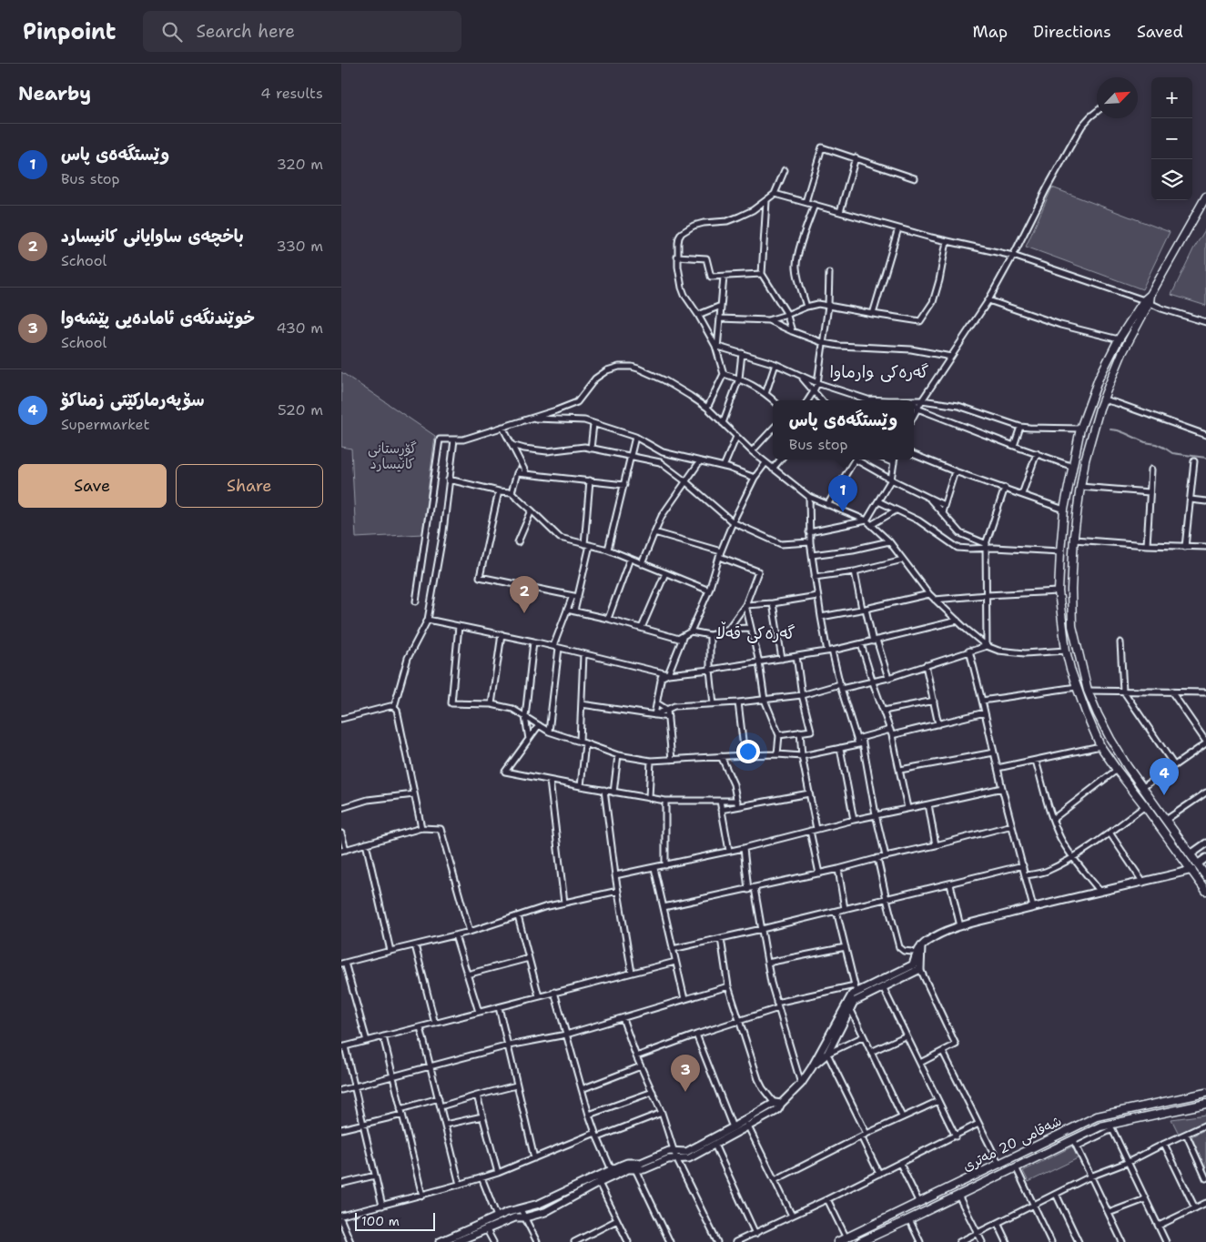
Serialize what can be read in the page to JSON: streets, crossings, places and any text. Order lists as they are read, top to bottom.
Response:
{
  "streets": {
    "main road": ["شەقامی 20 مەتری"]
  },
  "districts": ["گەرەکی وارماوا", "گەرەکی قەڵا"],
  "parks": ["گۆڕستانی کانیسارد"],
  "scale_bar": "100 m",
  "north": "top right",
  "page": {
    "header": "Pinpoint",
    "search": "Search here",
    "nav": ["Map", "Directions", "Saved"],
    "heading": ["Nearby", "4 results"],
    "map_buttons": ["+", "−"],
    "list": [
      {
        "mark": "1",
        "name": "وێستگەەی پاس",
        "note": "Bus stop",
        "value": "320 m"
      },
      {
        "mark": "2",
        "name": "باخچەی ساوایانی کانیسارد",
        "note": "School",
        "value": "330 m"
      },
      {
        "mark": "3",
        "name": "خوێندنگەی ئامادەیی پێشەوا",
        "note": "School",
        "value": "430 m"
      },
      {
        "mark": "4",
        "name": "سۆپەرمارکێتی زمناکۆ",
        "note": "Supermarket",
        "value": "520 m"
      }
    ],
    "popup": ["وێستگەەی پاس", "Bus stop"],
    "buttons": ["Save", "Share"],
    "pins": [
      "1",
      "2",
      "4",
      "3"
    ],
    "scale": "100 m"
  }
}
